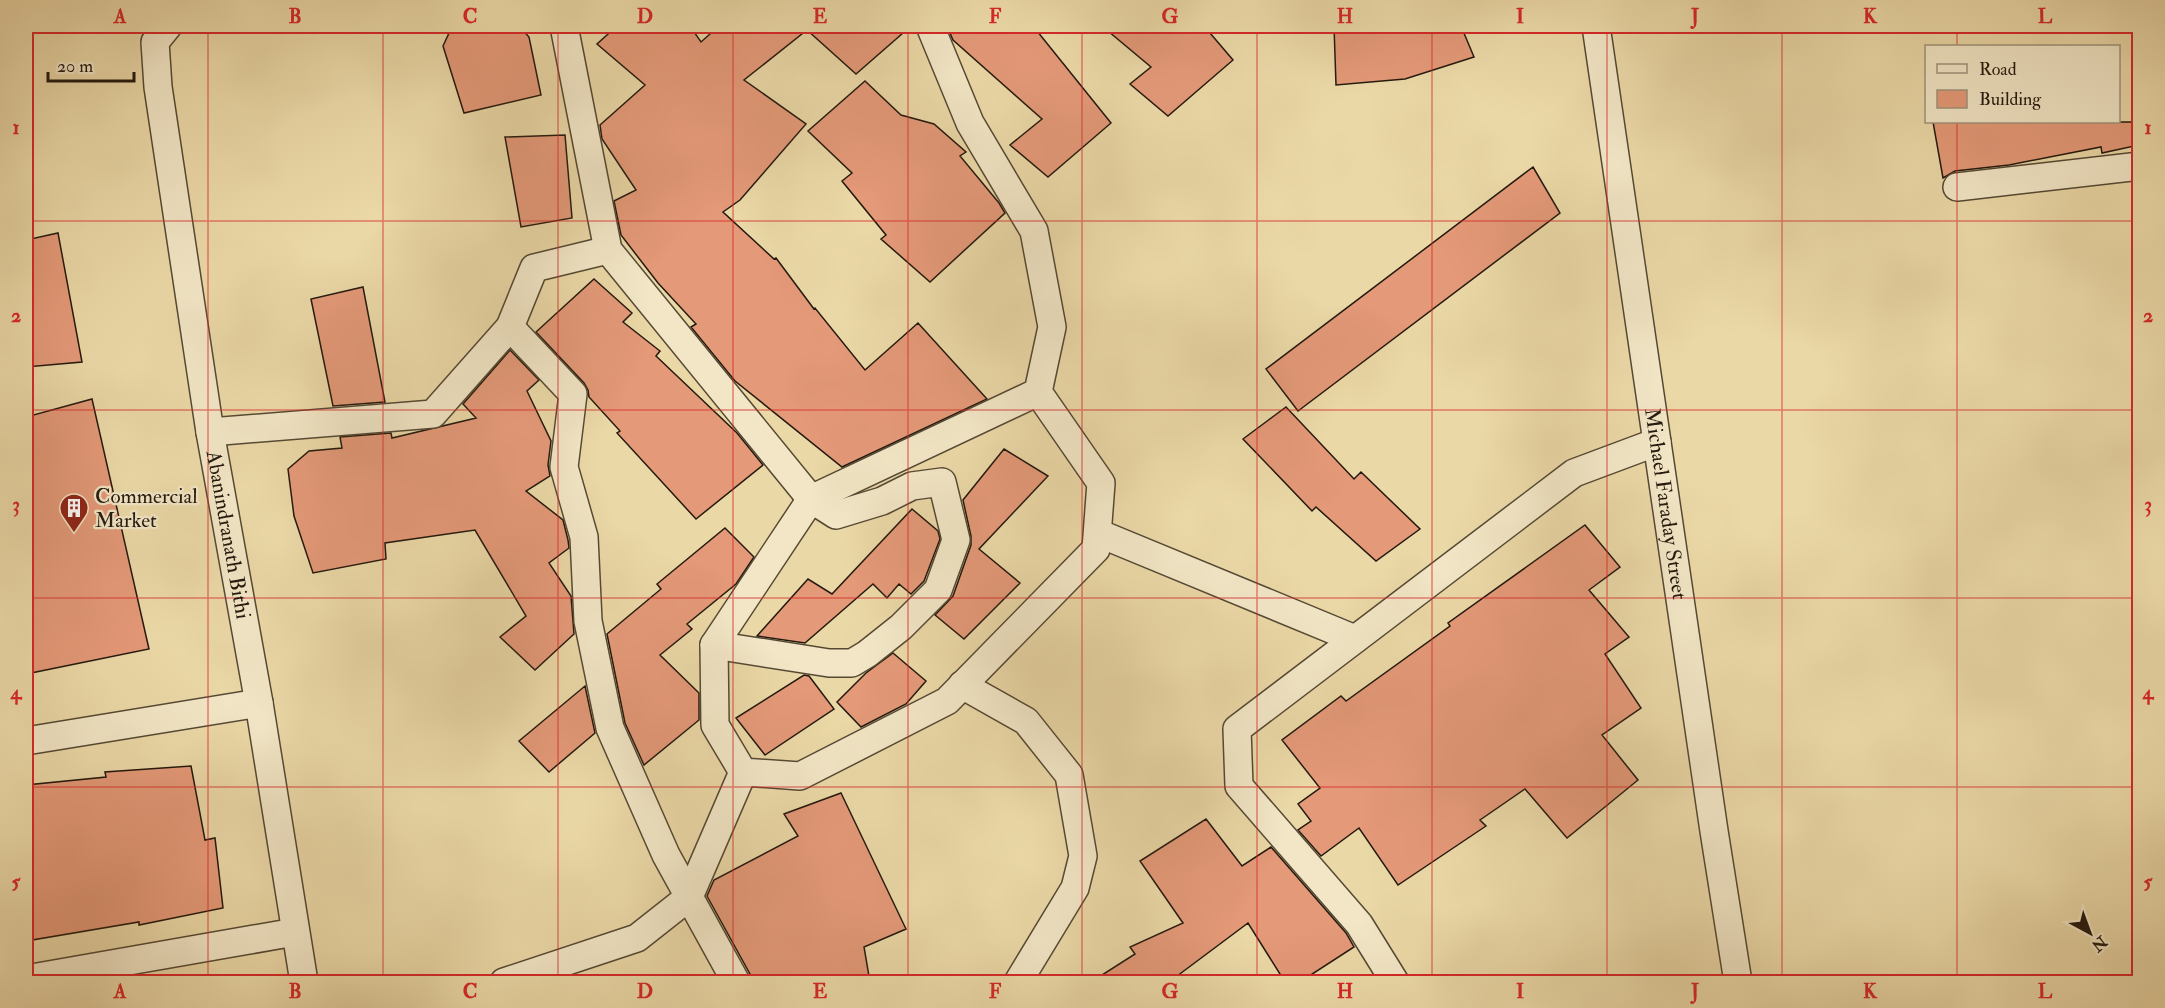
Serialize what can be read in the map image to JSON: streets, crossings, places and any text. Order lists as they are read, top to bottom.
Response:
{
  "streets": {
    "street": ["Michael Faraday Street", "Abanindranath Bithi"]
  },
  "places": {
    "building": ["Commercial Market"]
  },
  "legend": ["Road", "Building"],
  "scale_bar": "20 m",
  "north": "bottom right",
  "grid": {
    "columns": [
      "A",
      "B",
      "C",
      "D",
      "E",
      "F",
      "G",
      "H",
      "I",
      "J",
      "K",
      "L"
    ],
    "rows": [
      "1",
      "2",
      "3",
      "4",
      "5"
    ]
  }
}
